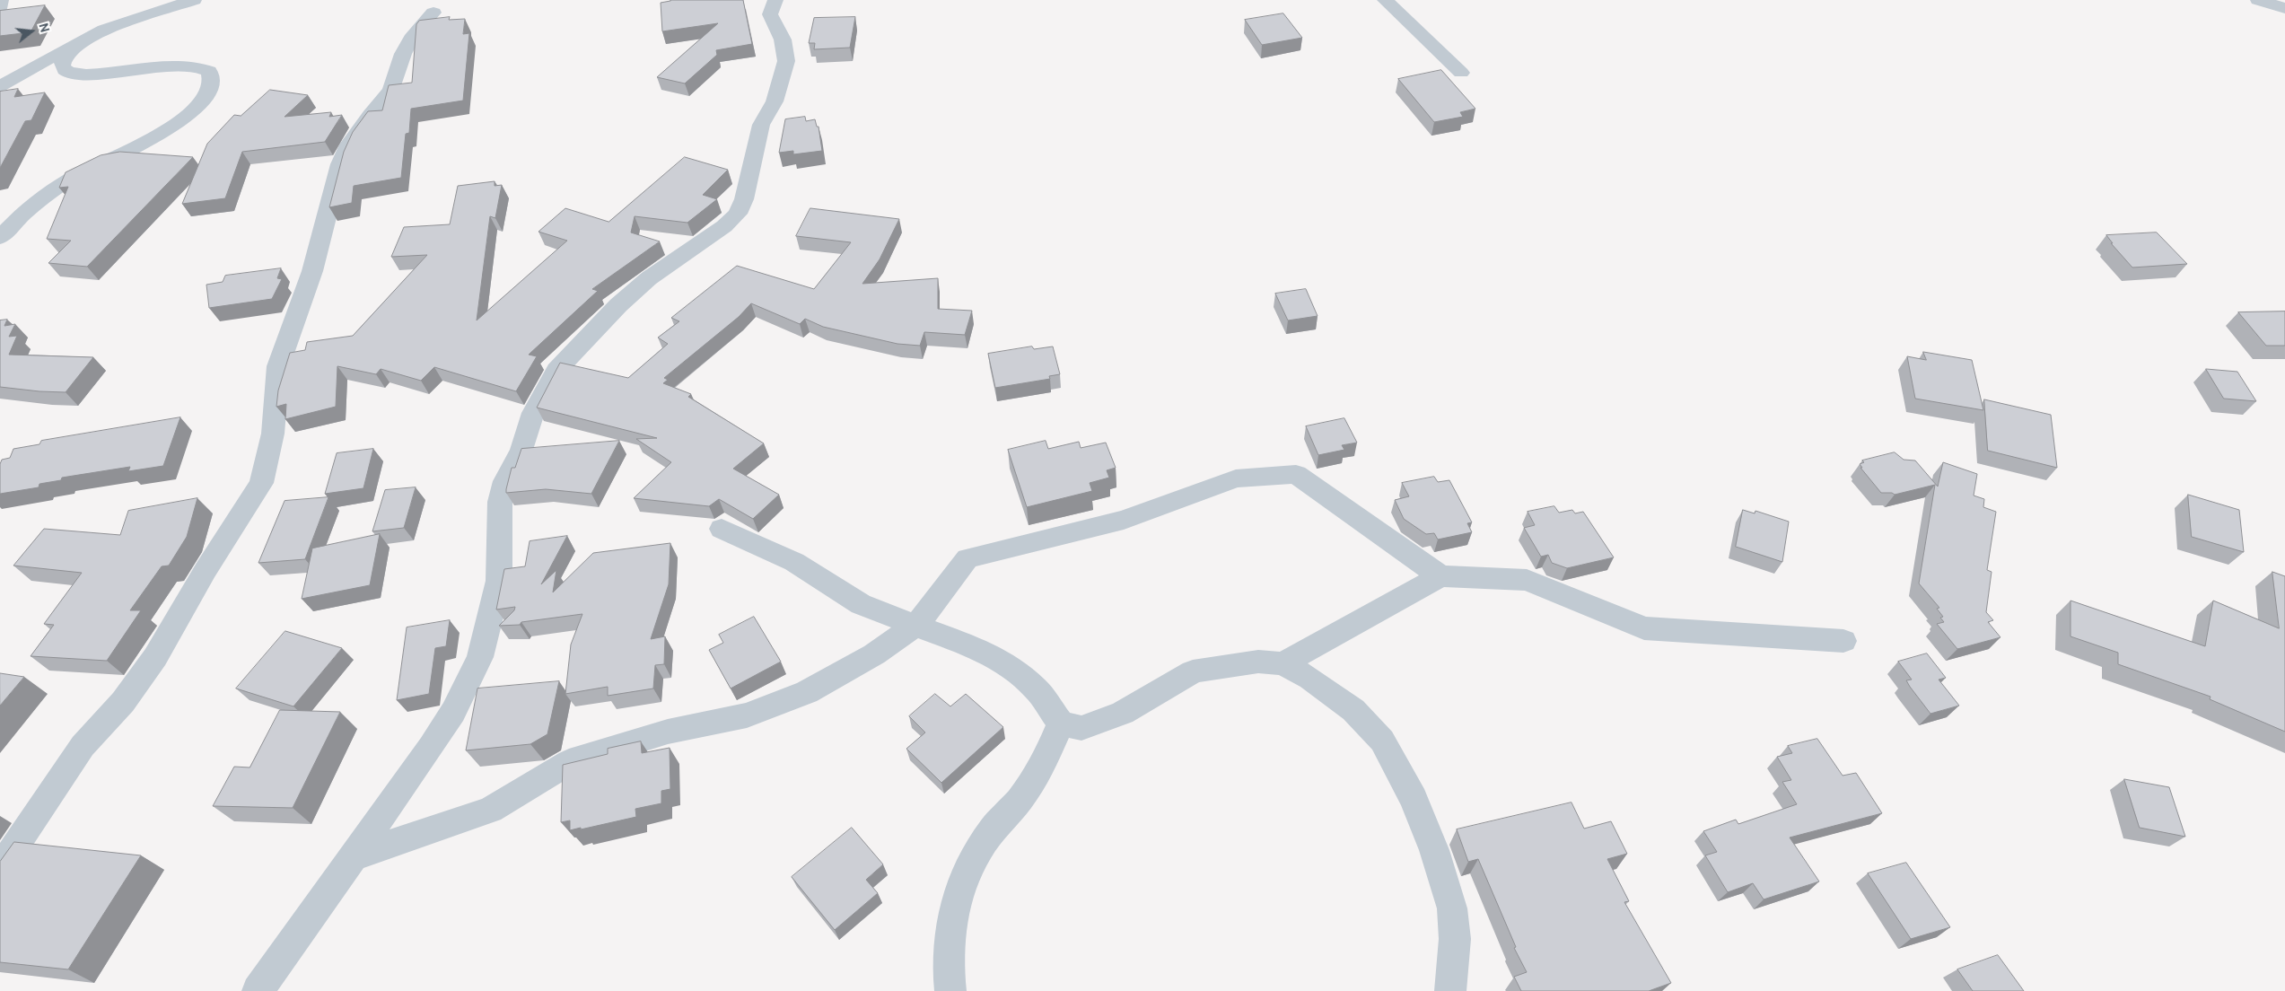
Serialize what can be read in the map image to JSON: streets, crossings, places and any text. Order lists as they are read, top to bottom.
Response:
{
  "north": "right"
}
